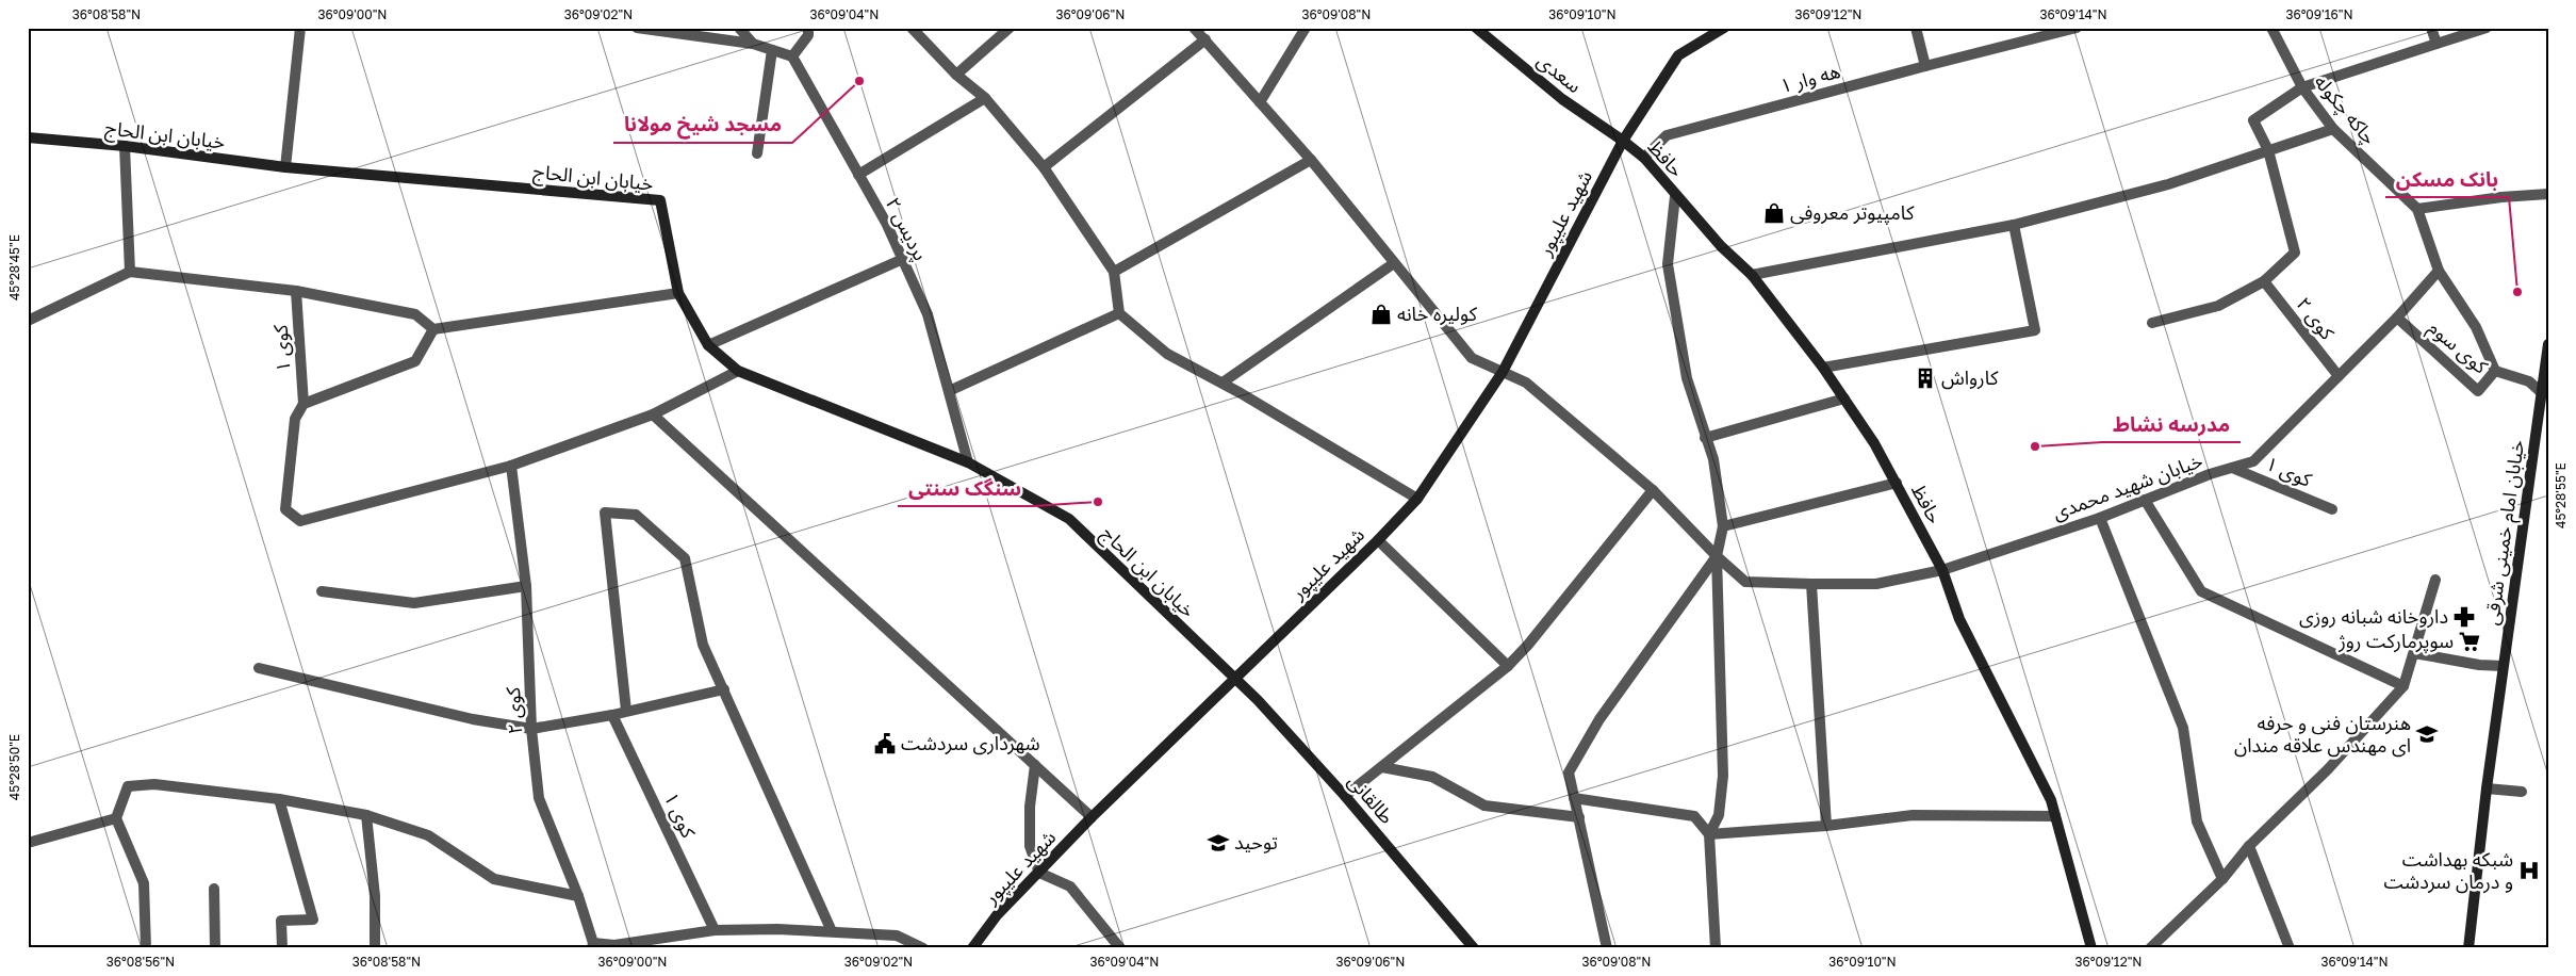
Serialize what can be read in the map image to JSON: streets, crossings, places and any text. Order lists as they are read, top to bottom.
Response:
{
  "streets": {
    "street": [
      "سعدی",
      "هه وار ۱",
      "چاکه چکوله",
      "خیابان ابن الحاج",
      "حافظ",
      "شهید علیپور",
      "پردیس ۲",
      "کوی ۲",
      "کوی سوم",
      "کوی ۱",
      "خیابان شهید محمدی",
      "خیابان امام خمینی شرقی",
      "طالقانی"
    ]
  },
  "crossings": [
    ["سعدی", "حافظ"],
    ["سعدی", "شهید علیپور"],
    ["هه وار ۱", "حافظ"],
    ["چاکه چکوله", "کوی سوم"],
    ["چاکه چکوله", "خیابان شهید محمدی"],
    ["خیابان ابن الحاج", "شهید علیپور"],
    ["خیابان ابن الحاج", "پردیس ۲"],
    ["خیابان ابن الحاج", "طالقانی"],
    ["حافظ", "شهید علیپور"],
    ["حافظ", "خیابان شهید محمدی"],
    ["شهید علیپور", "خیابان شهید محمدی"],
    ["شهید علیپور", "طالقانی"],
    ["کوی ۲", "خیابان شهید محمدی"],
    ["کوی سوم", "خیابان شهید محمدی"],
    ["کوی ۱", "خیابان شهید محمدی"]
  ],
  "places": {
    "other": [
      "مسجد شیخ مولانا",
      "بانک مسکن",
      "مدرسه نشاط",
      "سنگک سنتی"
    ],
    "shop": ["کامپیوتر معروفی", "کولیره خانه"],
    "building": ["کارواش"],
    "pharmacy": ["داروخانه شبانه روزی"],
    "supermarket": ["سوپرمارکت روژ"],
    "school or university": ["هنرستان فنی و حرفه ای مهندس علاقه مندان", "توحید"],
    "public building": ["شهرداری سردشت"],
    "hospital": ["شبکه بهداشت و درمان سردشت"]
  },
  "coordinates": [
    "36°08'58\"N",
    "36°09'00\"N",
    "36°09'02\"N",
    "36°09'04\"N",
    "36°09'06\"N",
    "36°09'08\"N",
    "36°09'10\"N",
    "36°09'12\"N",
    "36°09'14\"N",
    "36°09'16\"N",
    "45°28'45\"E",
    "45°28'55\"E",
    "45°28'50\"E",
    "36°08'56\"N"
  ]
}
